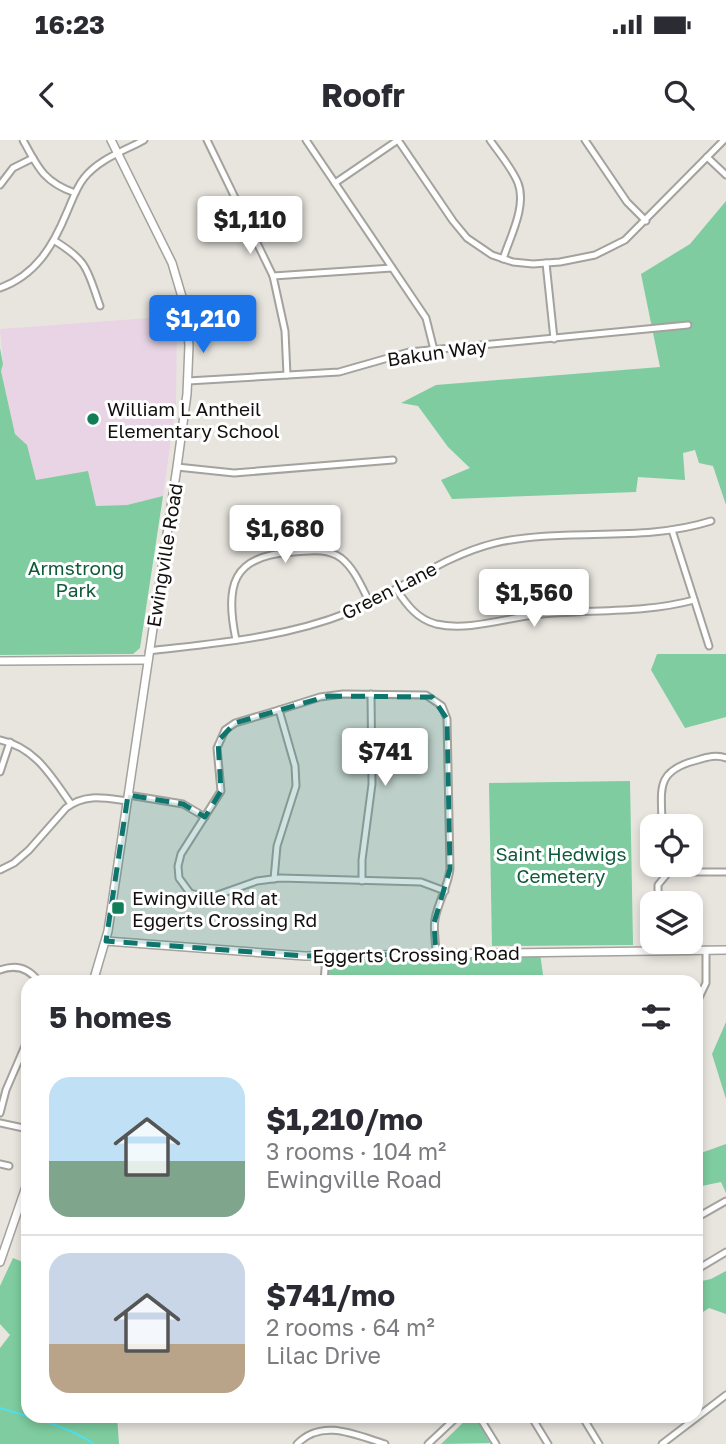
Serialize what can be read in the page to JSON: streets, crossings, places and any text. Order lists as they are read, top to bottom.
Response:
{
  "streets": {
    "main road": ["Ewingville Road", "Green Lane", "Eggerts Crossing Road"],
    "street": ["Bakun Way"]
  },
  "crossings": [
    ["Bakun Way", "Ewingville Road"],
    ["Ewingville Road", "Green Lane"],
    ["Ewingville Road", "Eggerts Crossing Road"]
  ],
  "parks": ["Armstrong Park", "Saint Hedwigs Cemetery"],
  "places": {
    "other": ["William L Antheil Elementary School"],
    "transit": ["Ewingville Rd at Eggerts Crossing Rd"]
  },
  "page": {
    "status": "16:23",
    "header": "Roofr",
    "price": [
      "$1,110",
      "$1,210",
      "$1,680",
      "$1,560",
      "$741"
    ],
    "heading": "5 homes",
    "list": [
      {
        "name": "$1,210/mo",
        "note": "3 rooms · 104 m² · Ewingville Road"
      },
      {
        "name": "$741/mo",
        "note": "2 rooms · 64 m² · Lilac Drive"
      }
    ]
  }
}
